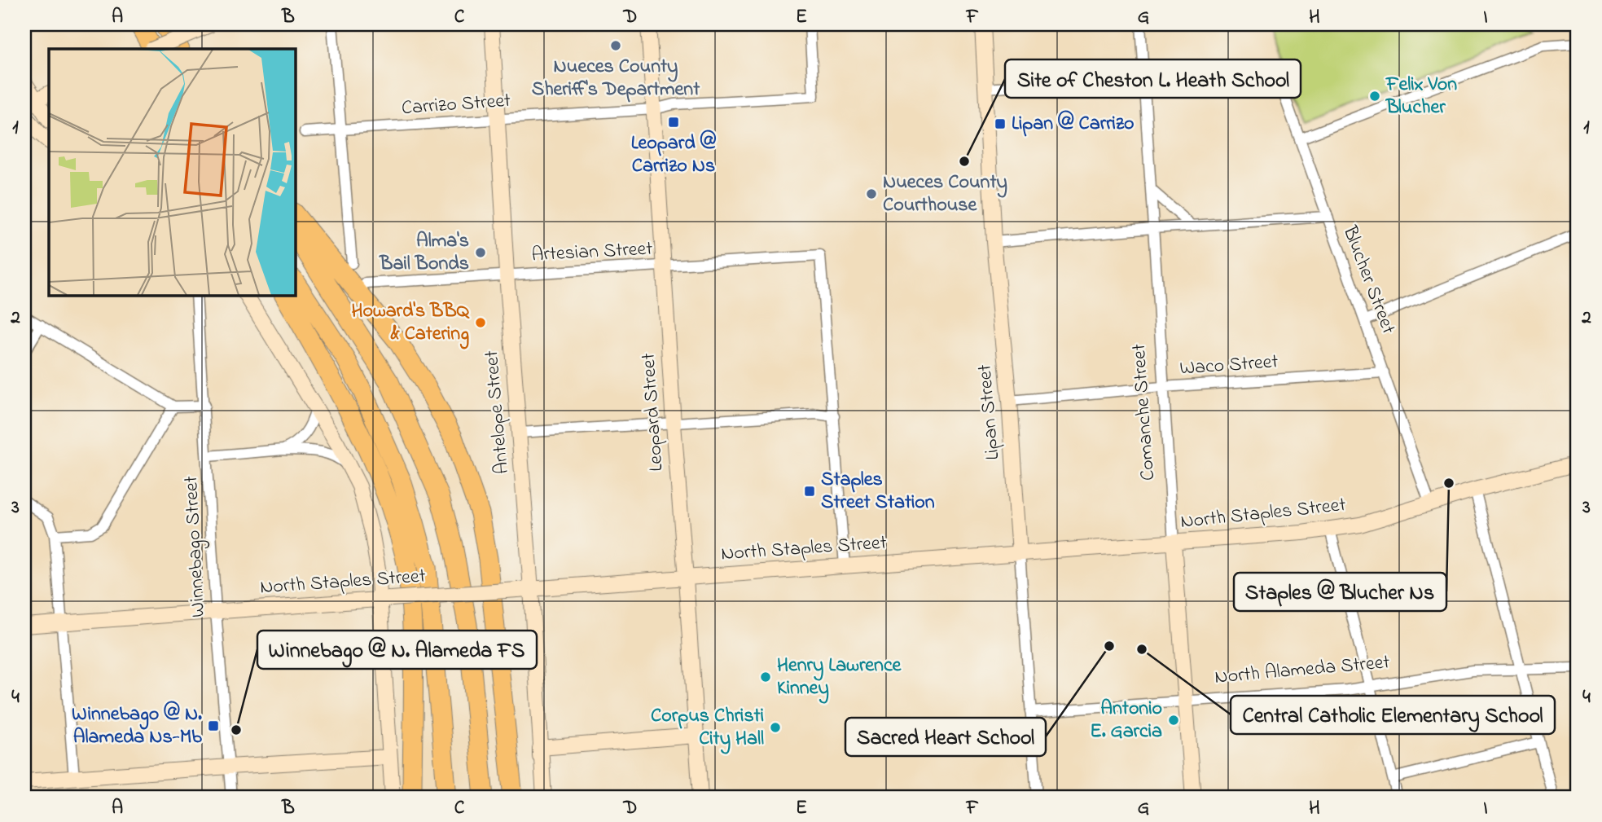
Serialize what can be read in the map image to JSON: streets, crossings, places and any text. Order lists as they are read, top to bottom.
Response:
{
  "streets": {
    "main road": [
      "Antelope Street",
      "Leopard Street",
      "Lipan Street",
      "Comanche Street",
      "North Staples Street"
    ],
    "street": [
      "Carrizo Street",
      "Artesian Street",
      "Blucher Street",
      "Waco Street",
      "Winnebago Street",
      "North Alameda Street"
    ]
  },
  "crossings": [
    ["Carrizo Street", "Antelope Street"],
    ["Carrizo Street", "Leopard Street"],
    ["Artesian Street", "Antelope Street"],
    ["Artesian Street", "Leopard Street"],
    ["Blucher Street", "Waco Street"],
    ["Blucher Street", "Comanche Street"],
    ["Blucher Street", "North Staples Street"],
    ["Waco Street", "Lipan Street"],
    ["Waco Street", "Comanche Street"],
    ["Antelope Street", "North Staples Street"],
    ["Leopard Street", "North Staples Street"],
    ["Lipan Street", "North Staples Street"],
    ["Lipan Street", "North Alameda Street"],
    ["Comanche Street", "North Staples Street"],
    ["Comanche Street", "North Alameda Street"],
    ["North Staples Street", "Winnebago Street"]
  ],
  "places": {
    "other": [
      "Nueces County Sheriff's Department",
      "Felix Von Blucher",
      "Site of Cheston L. Heath School",
      "Nueces County Courthouse",
      "Alma's Bail Bonds",
      "Howard's BBQ & Catering",
      "Staples @ Blucher Ns",
      "Sacred Heart School",
      "Central Catholic Elementary School",
      "Henry Lawrence Kinney",
      "Antonio E. Garcia",
      "Corpus Christi City Hall",
      "Winnebago @ N. Alameda FS"
    ],
    "transit": [
      "Leopard @ Carrizo Ns",
      "Lipan @ Carrizo",
      "Staples Street Station",
      "Winnebago @ N. Alameda Ns-Mb"
    ]
  },
  "grid": {
    "columns": [
      "A",
      "B",
      "C",
      "D",
      "E",
      "F",
      "G",
      "H",
      "I"
    ],
    "rows": [
      "1",
      "2",
      "3",
      "4"
    ]
  }
}
